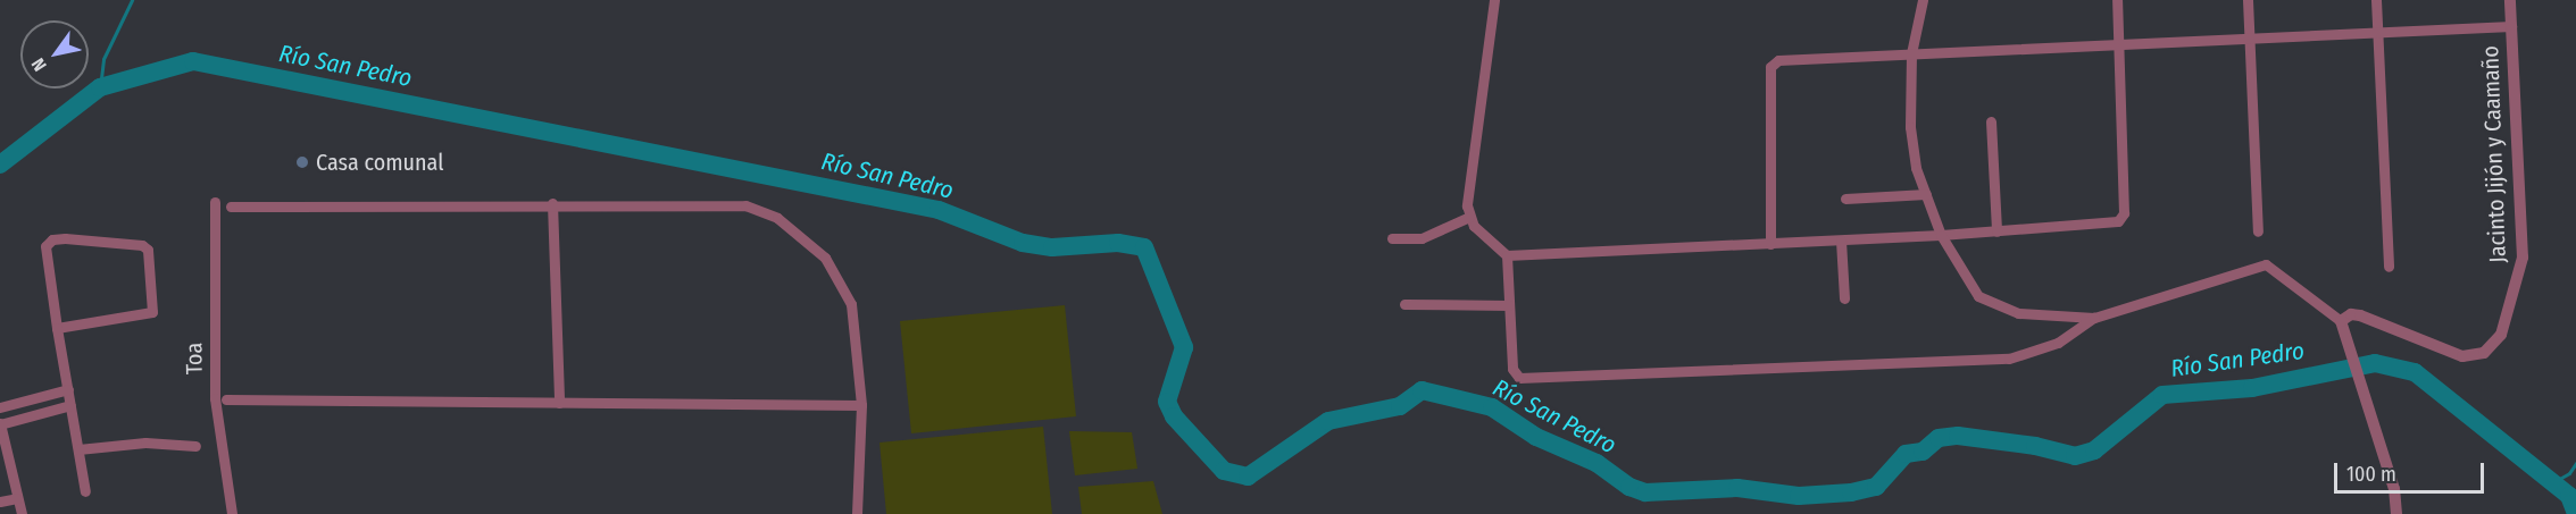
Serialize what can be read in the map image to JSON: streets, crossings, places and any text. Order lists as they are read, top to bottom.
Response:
{
  "streets": {
    "street": ["Jacinto Jijón y Caamaño", "Toa"]
  },
  "water": ["Río San Pedro"],
  "places": ["Casa comunal"],
  "scale_bar": "100 m",
  "north": "bottom left"
}
